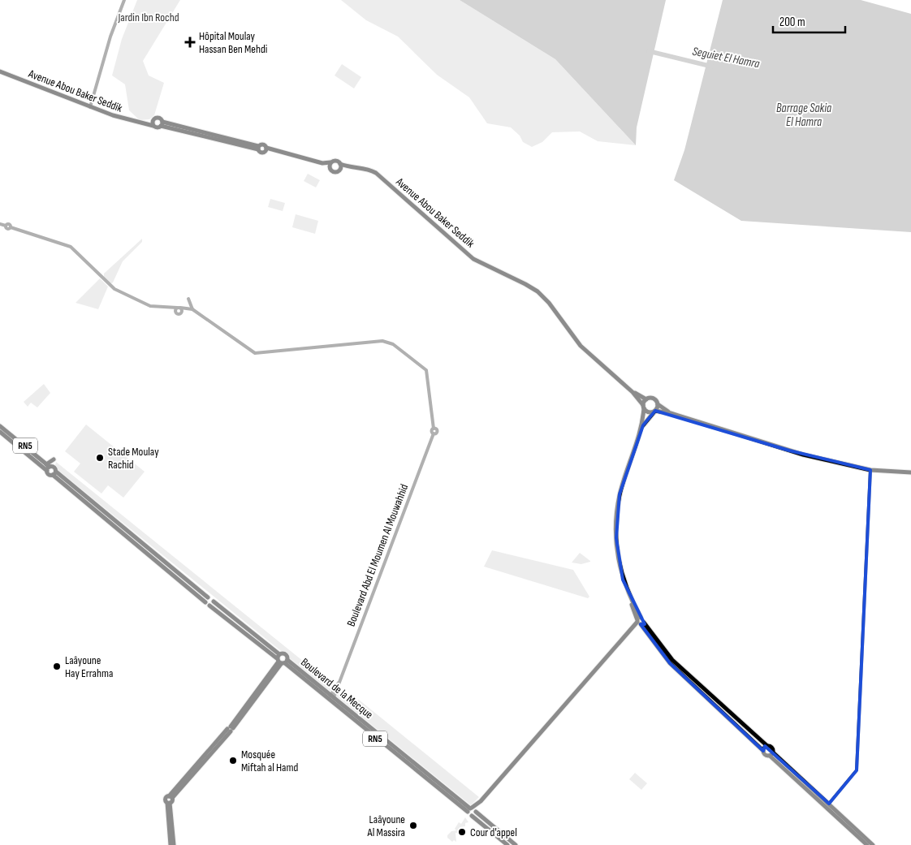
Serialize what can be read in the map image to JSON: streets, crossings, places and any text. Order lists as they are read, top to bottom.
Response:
{
  "streets": {
    "main road": ["Avenue Abou Baker Seddik", "RN5", "Boulevard de la Mecque"],
    "street": ["Boulevard Abd El Moumen Al Mouwahhid"]
  },
  "crossings": [
    ["RN5", "Boulevard de la Mecque"],
    ["Boulevard Abd El Moumen Al Mouwahhid", "Boulevard de la Mecque"]
  ],
  "water": ["Seguiet El Hamra", "Barrage Sakia El Hamra"],
  "parks": ["Jardin Ibn Rochd"],
  "places": {
    "health": ["Hôpital Moulay Hassan Ben Mehdi"],
    "other": [
      "Stade Moulay Rachid",
      "Laâyoune Hay Errahma",
      "Mosquée Miftah al Hamd",
      "Laâyoune Al Massira",
      "Cour d'appel"
    ]
  },
  "scale_bar": "200 m"
}
